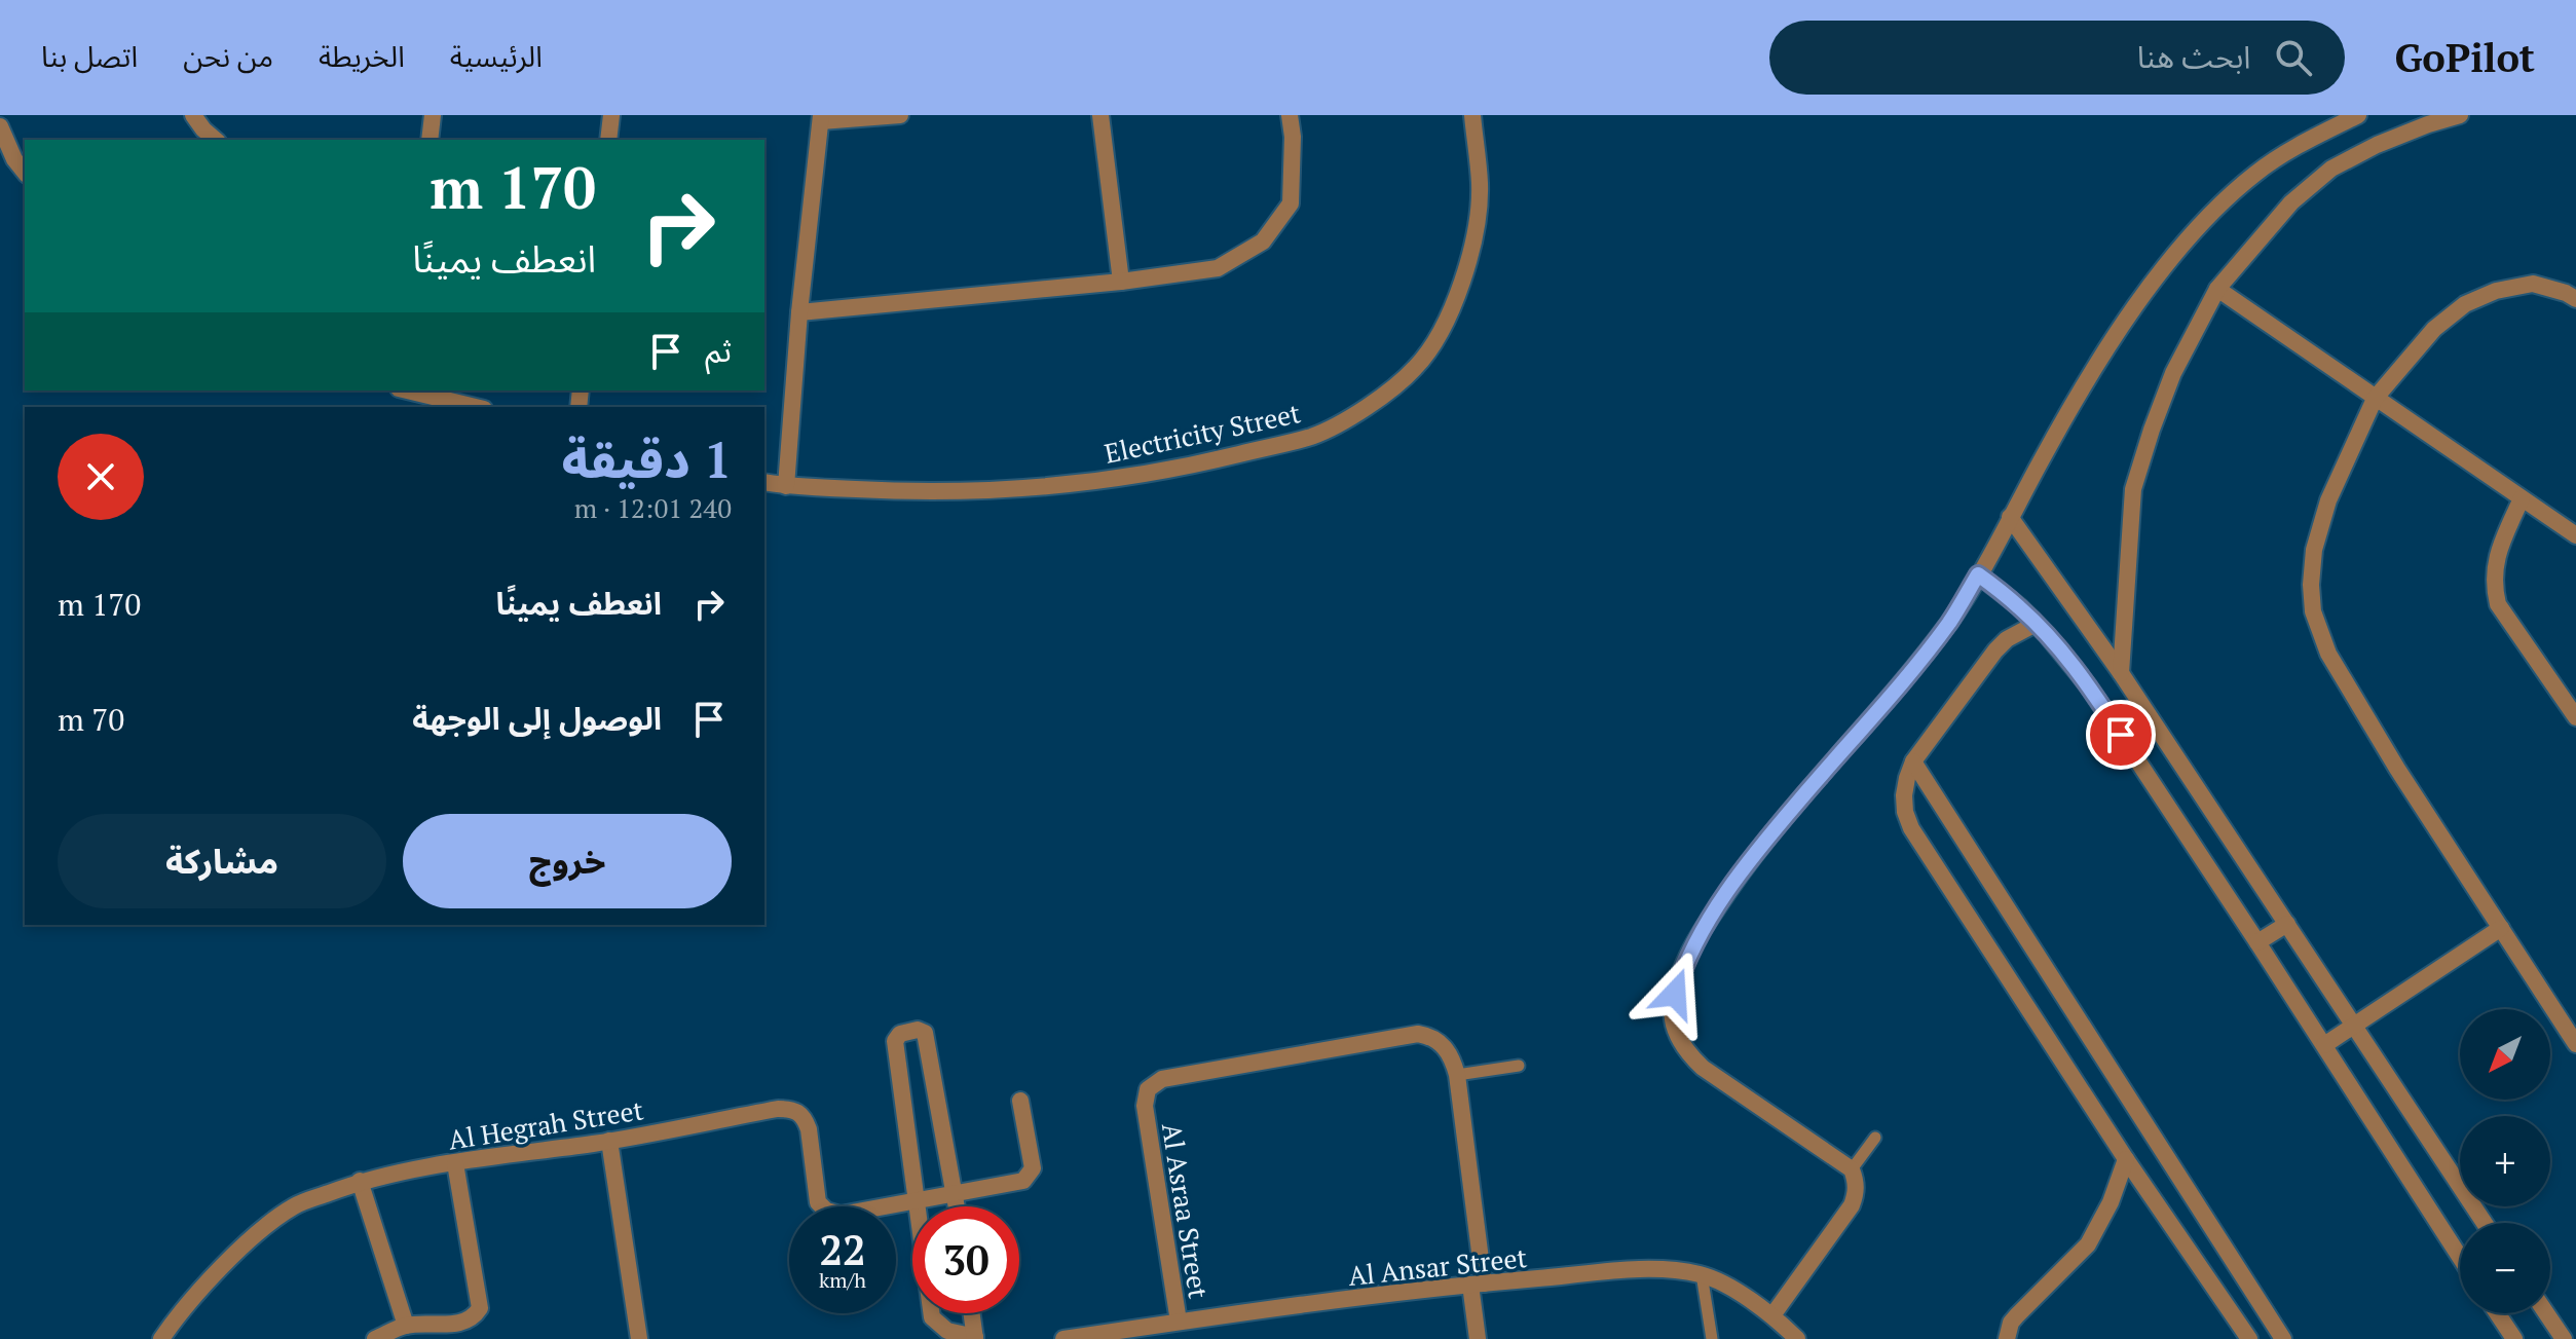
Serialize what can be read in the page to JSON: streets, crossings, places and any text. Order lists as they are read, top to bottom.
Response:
{
  "streets": {
    "street": [
      "Electricity Street",
      "Al Hegrah Street",
      "Al Asraa Street",
      "Al Ansar Street"
    ]
  },
  "crossings": [
    ["Al Asraa Street", "Al Ansar Street"]
  ],
  "north": "bottom left",
  "page": {
    "header": "GoPilot",
    "search": "ابحث هنا",
    "nav": [
      "الرئيسية",
      "الخريطة",
      "من نحن",
      "اتصل بنا"
    ],
    "turn": ["170 m", "انعطف يمينًا"],
    "then": "ثم",
    "heading": ["1 دقيقة", "240 m · 12:01"],
    "list": [
      {
        "name": "انعطف يمينًا",
        "value": "170 m"
      },
      {
        "name": "الوصول إلى الوجهة",
        "value": "70 m"
      }
    ],
    "buttons": ["خروج", "مشاركة"],
    "map_buttons": ["+", "−"],
    "speed": "22 km/h",
    "limit": "30"
  }
}
